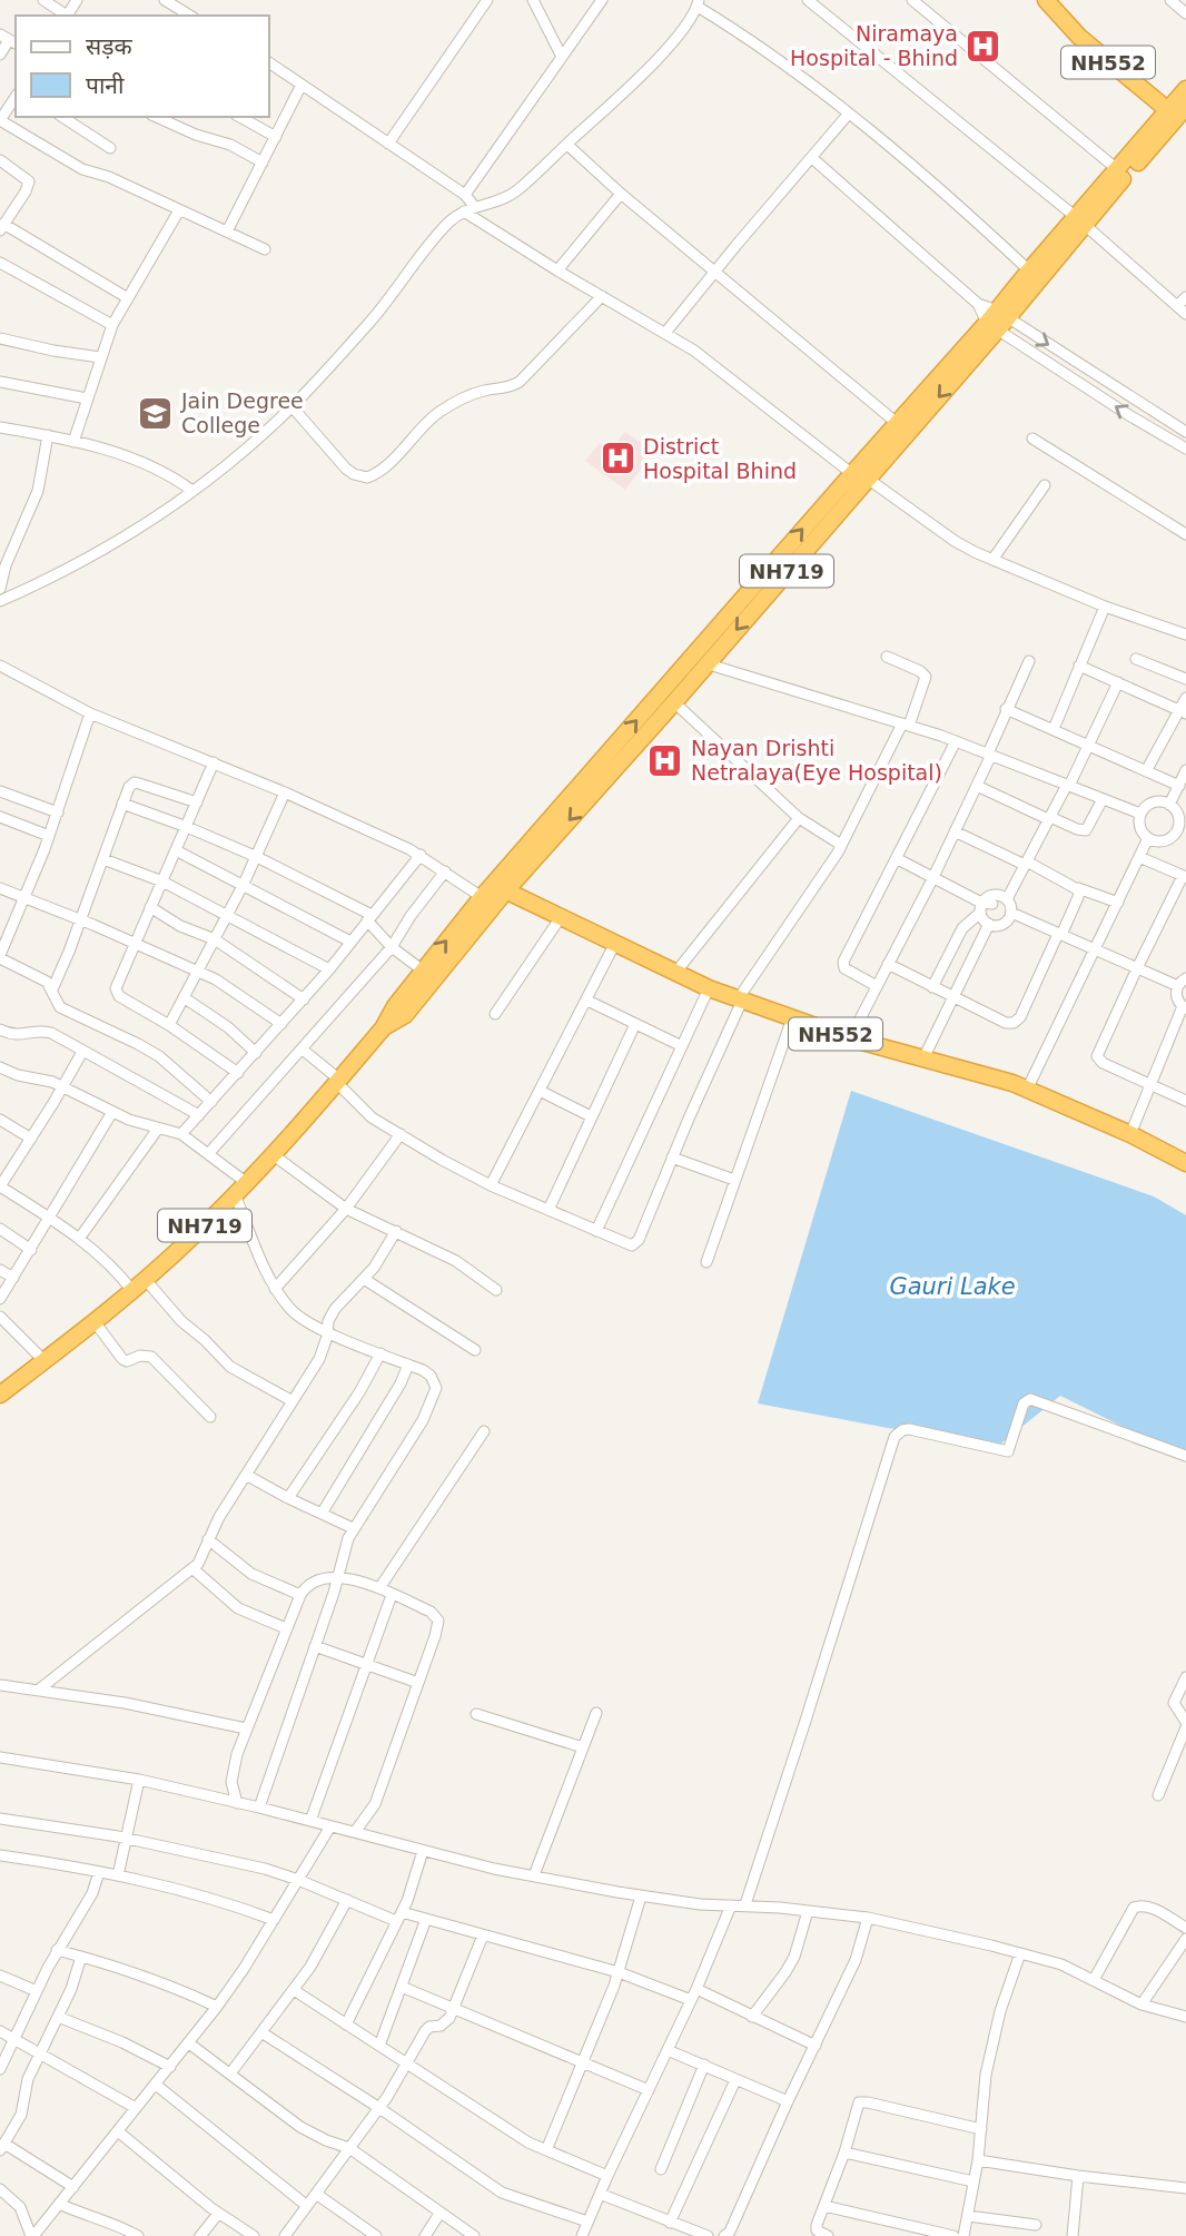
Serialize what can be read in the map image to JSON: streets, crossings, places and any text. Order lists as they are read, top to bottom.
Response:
{
  "streets": {
    "highway": ["NH552", "NH719"]
  },
  "crossings": [
    ["NH552", "NH719"]
  ],
  "water": ["Gauri Lake"],
  "places": {
    "hospital": ["Niramaya Hospital - Bhind", "District Hospital Bhind", "Nayan Drishti Netralaya(Eye Hospital)"],
    "school or university": ["Jain Degree College"]
  },
  "legend": ["सड़क", "पानी"]
}
